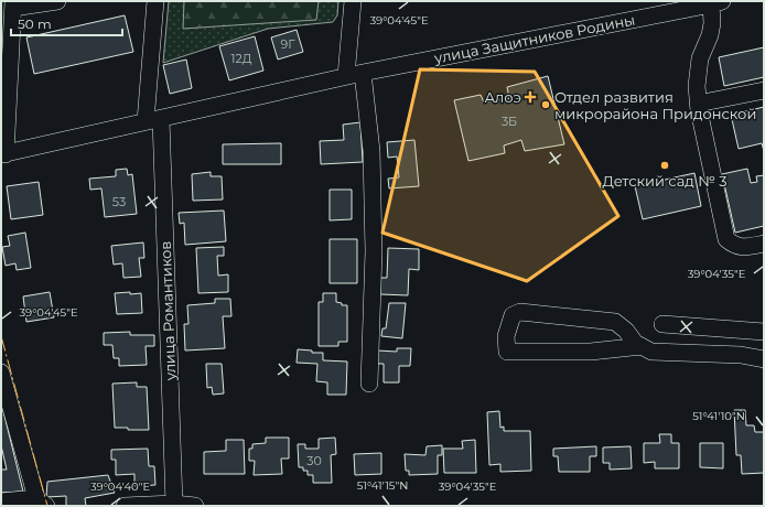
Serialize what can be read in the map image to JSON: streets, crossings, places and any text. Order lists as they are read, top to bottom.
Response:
{
  "streets": {
    "street": ["улица Защитников Родины", "улица Романтиков"]
  },
  "crossings": [
    ["улица Защитников Родины", "улица Романтиков"]
  ],
  "places": {
    "health": ["Алоэ"],
    "other": ["Отдел развития микрорайона Придонской", "Детский сад № 3"]
  },
  "house_numbers": [
    "9Г",
    "12Д",
    "3Б",
    "53",
    "30"
  ],
  "scale_bar": "50 m",
  "coordinates": [
    "39°04'45\"E",
    "39°04'35\"E",
    "51°41'10\"N",
    "51°41'15\"N",
    "39°04'40\"E"
  ]
}
